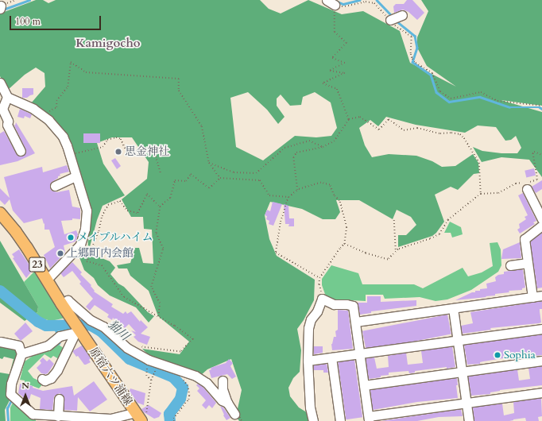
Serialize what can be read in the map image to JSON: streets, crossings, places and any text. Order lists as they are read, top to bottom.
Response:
{
  "streets": {
    "main road": ["23", "原宿六ツ浦線"]
  },
  "crossings": [
    ["23", "原宿六ツ浦線"]
  ],
  "districts": ["Kamigocho"],
  "water": ["㹨川"],
  "places": [
    "思金神社",
    "メイプルハイム",
    "上郷町内会館",
    "Sophia"
  ],
  "scale_bar": "100 m",
  "north": "top"
}
